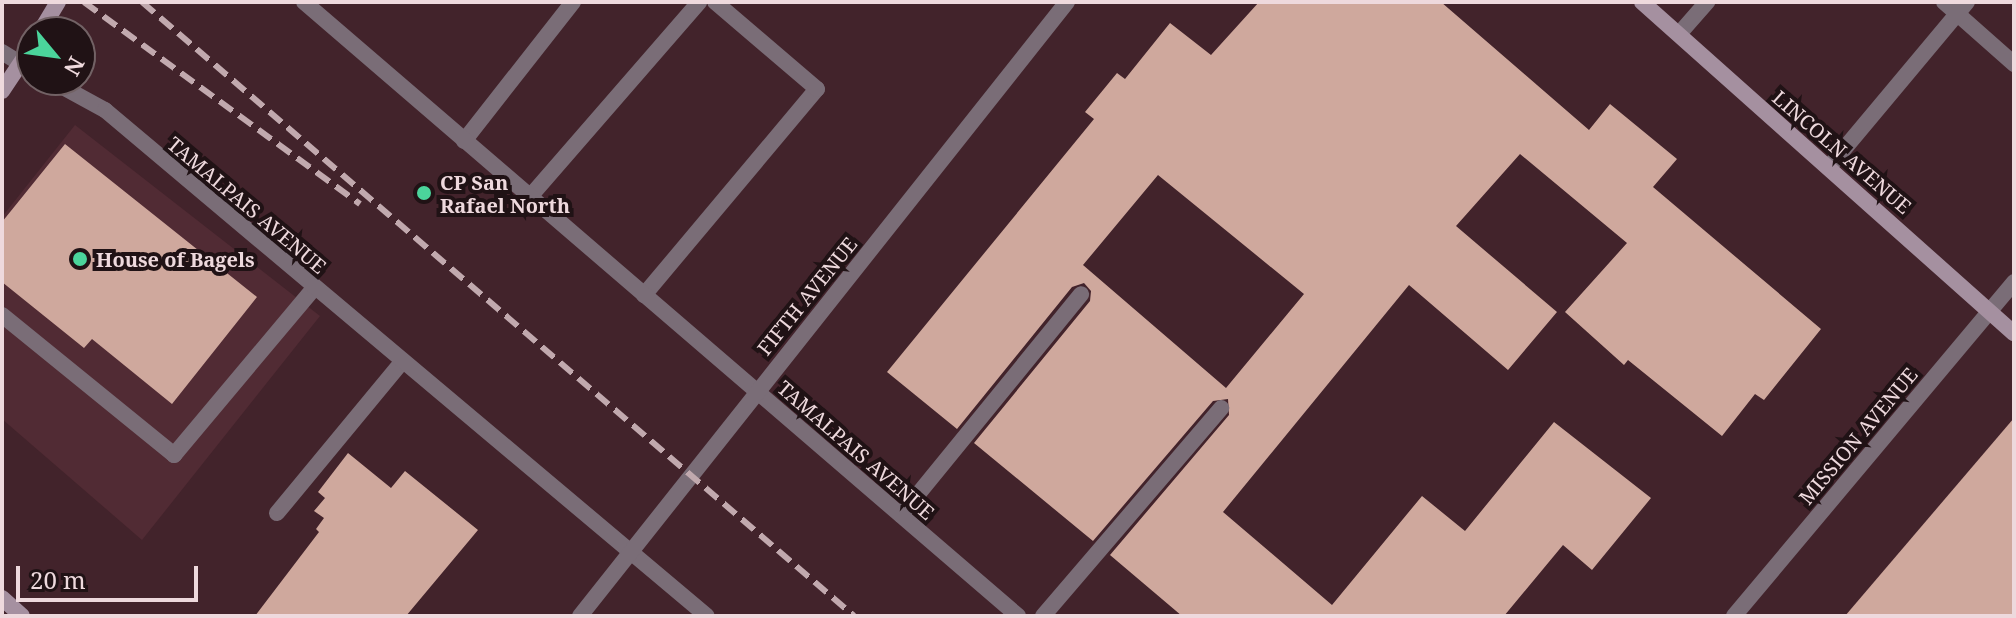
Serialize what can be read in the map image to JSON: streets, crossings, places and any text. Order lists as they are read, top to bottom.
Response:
{
  "streets": {
    "main road": ["LINCOLN AVENUE"],
    "street": ["TAMALPAIS AVENUE", "FIFTH AVENUE", "MISSION AVENUE"]
  },
  "crossings": [
    ["LINCOLN AVENUE", "MISSION AVENUE"],
    ["TAMALPAIS AVENUE", "FIFTH AVENUE"]
  ],
  "places": ["CP San Rafael North", "House of Bagels"],
  "scale_bar": "20 m",
  "north": "bottom right"
}
